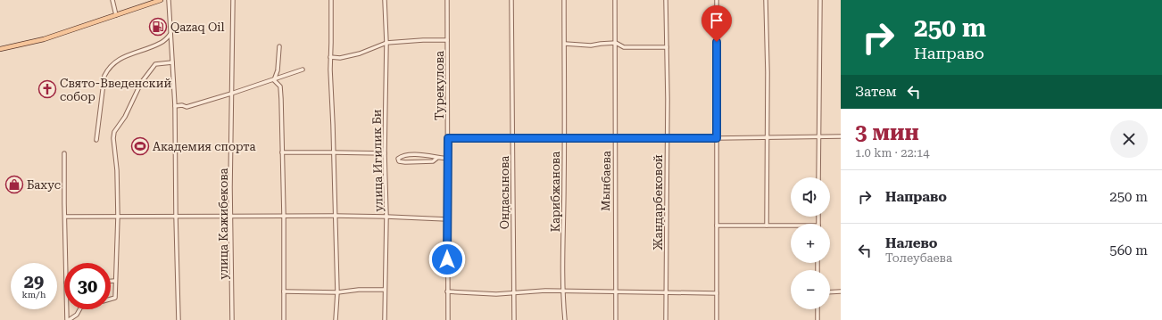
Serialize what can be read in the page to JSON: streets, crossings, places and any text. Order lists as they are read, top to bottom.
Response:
{
  "streets": {
    "street": [
      "Турекулова",
      "улица Игилик Би",
      "Мынбаева",
      "Карибжанова",
      "Ондасынова",
      "Жандарбековой",
      "улица Кажибекова"
    ]
  },
  "places": {
    "fuel station": ["Qazaq Oil"],
    "church": ["Свято-Введенский собор"],
    "sports": ["Академия спорта"],
    "shop": ["Бахус"]
  },
  "page": {
    "turn": ["250 m", "Направо"],
    "then": "Затем",
    "heading": ["3 мин", "1.0 km · 22:14"],
    "list": [
      {
        "name": "Направо",
        "value": "250 m"
      },
      {
        "name": "Налево",
        "note": "Толеубаева",
        "value": "560 m"
      }
    ],
    "map_buttons": ["+", "−"],
    "speed": "29 km/h",
    "limit": "30"
  }
}
